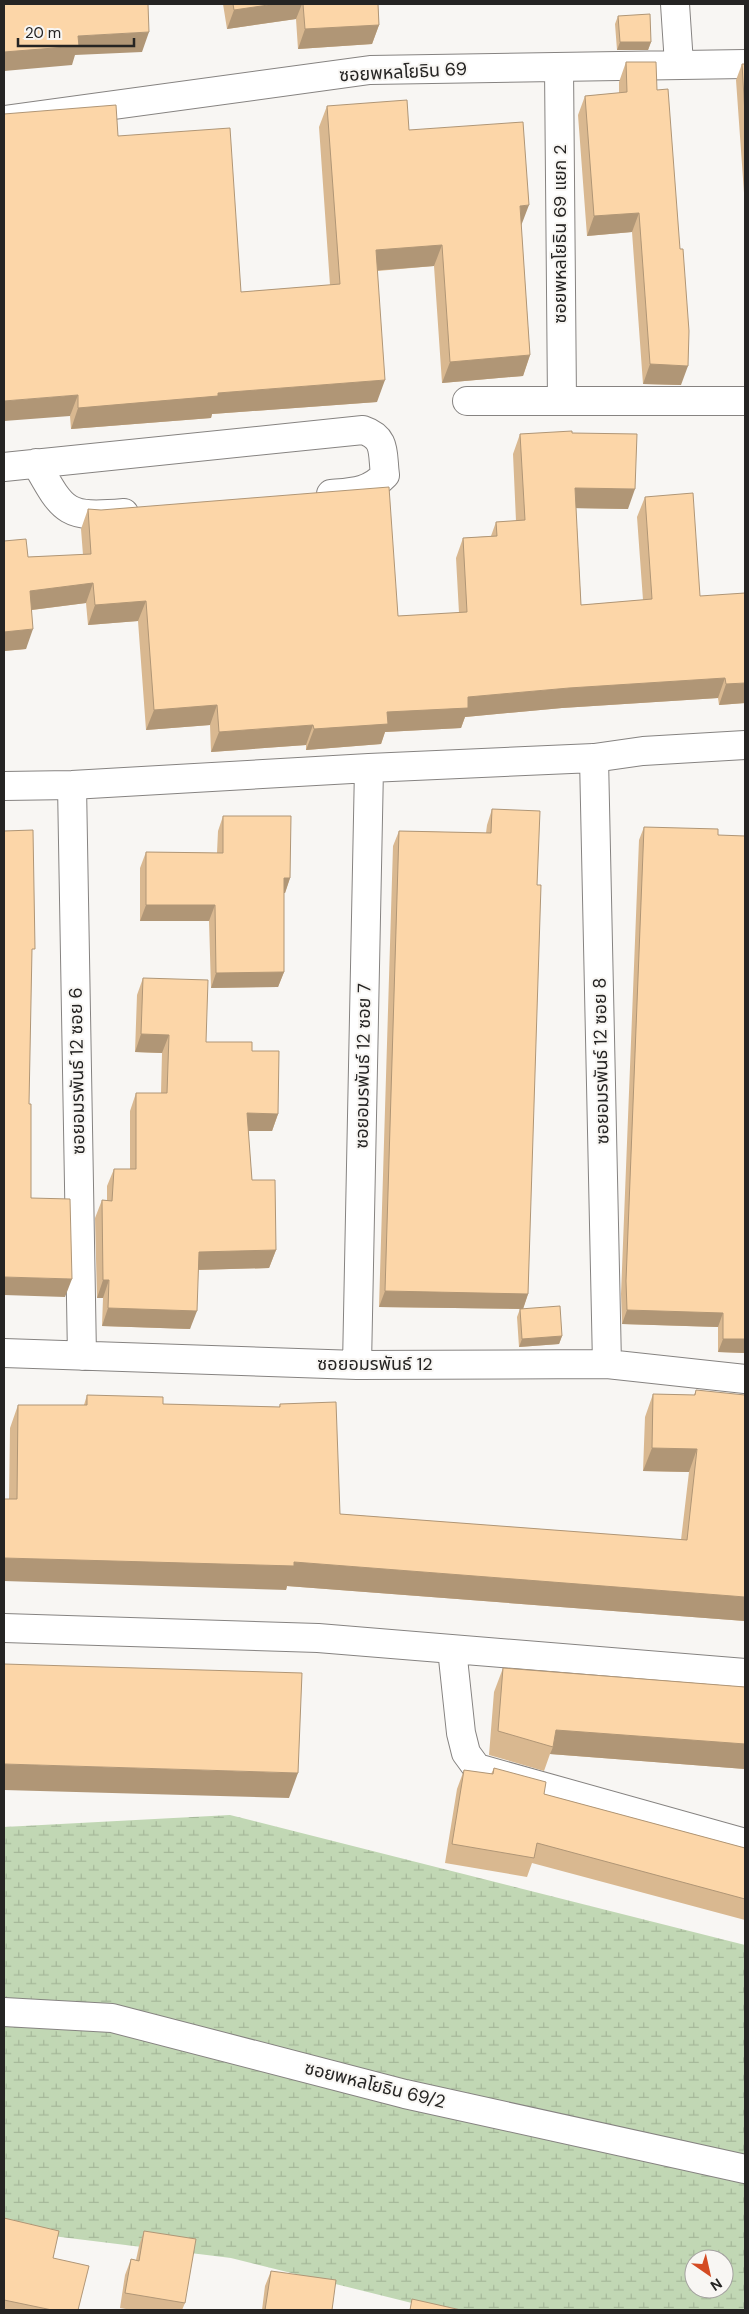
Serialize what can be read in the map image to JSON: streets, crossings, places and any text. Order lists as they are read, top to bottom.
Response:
{
  "streets": {
    "street": [
      "ซอยพหลโยธิน 69",
      "ซอยพหลโยธิน 69 แยก 2",
      "ซอยอมรพันธ์ 12 ซอย 8",
      "ซอยอมรพันธ์ 12 ซอย 7",
      "ซอยอมรพันธ์ 12 ซอย 6",
      "ซอยอมรพันธ์ 12",
      "ซอยพหลโยธิน 69/2"
    ]
  },
  "crossings": [
    ["ซอยพหลโยธิน 69", "ซอยพหลโยธิน 69 แยก 2"],
    ["ซอยอมรพันธ์ 12 ซอย 8", "ซอยอมรพันธ์ 12"],
    ["ซอยอมรพันธ์ 12 ซอย 7", "ซอยอมรพันธ์ 12"],
    ["ซอยอมรพันธ์ 12 ซอย 6", "ซอยอมรพันธ์ 12"]
  ],
  "scale_bar": "20 m",
  "north": "bottom right"
}
